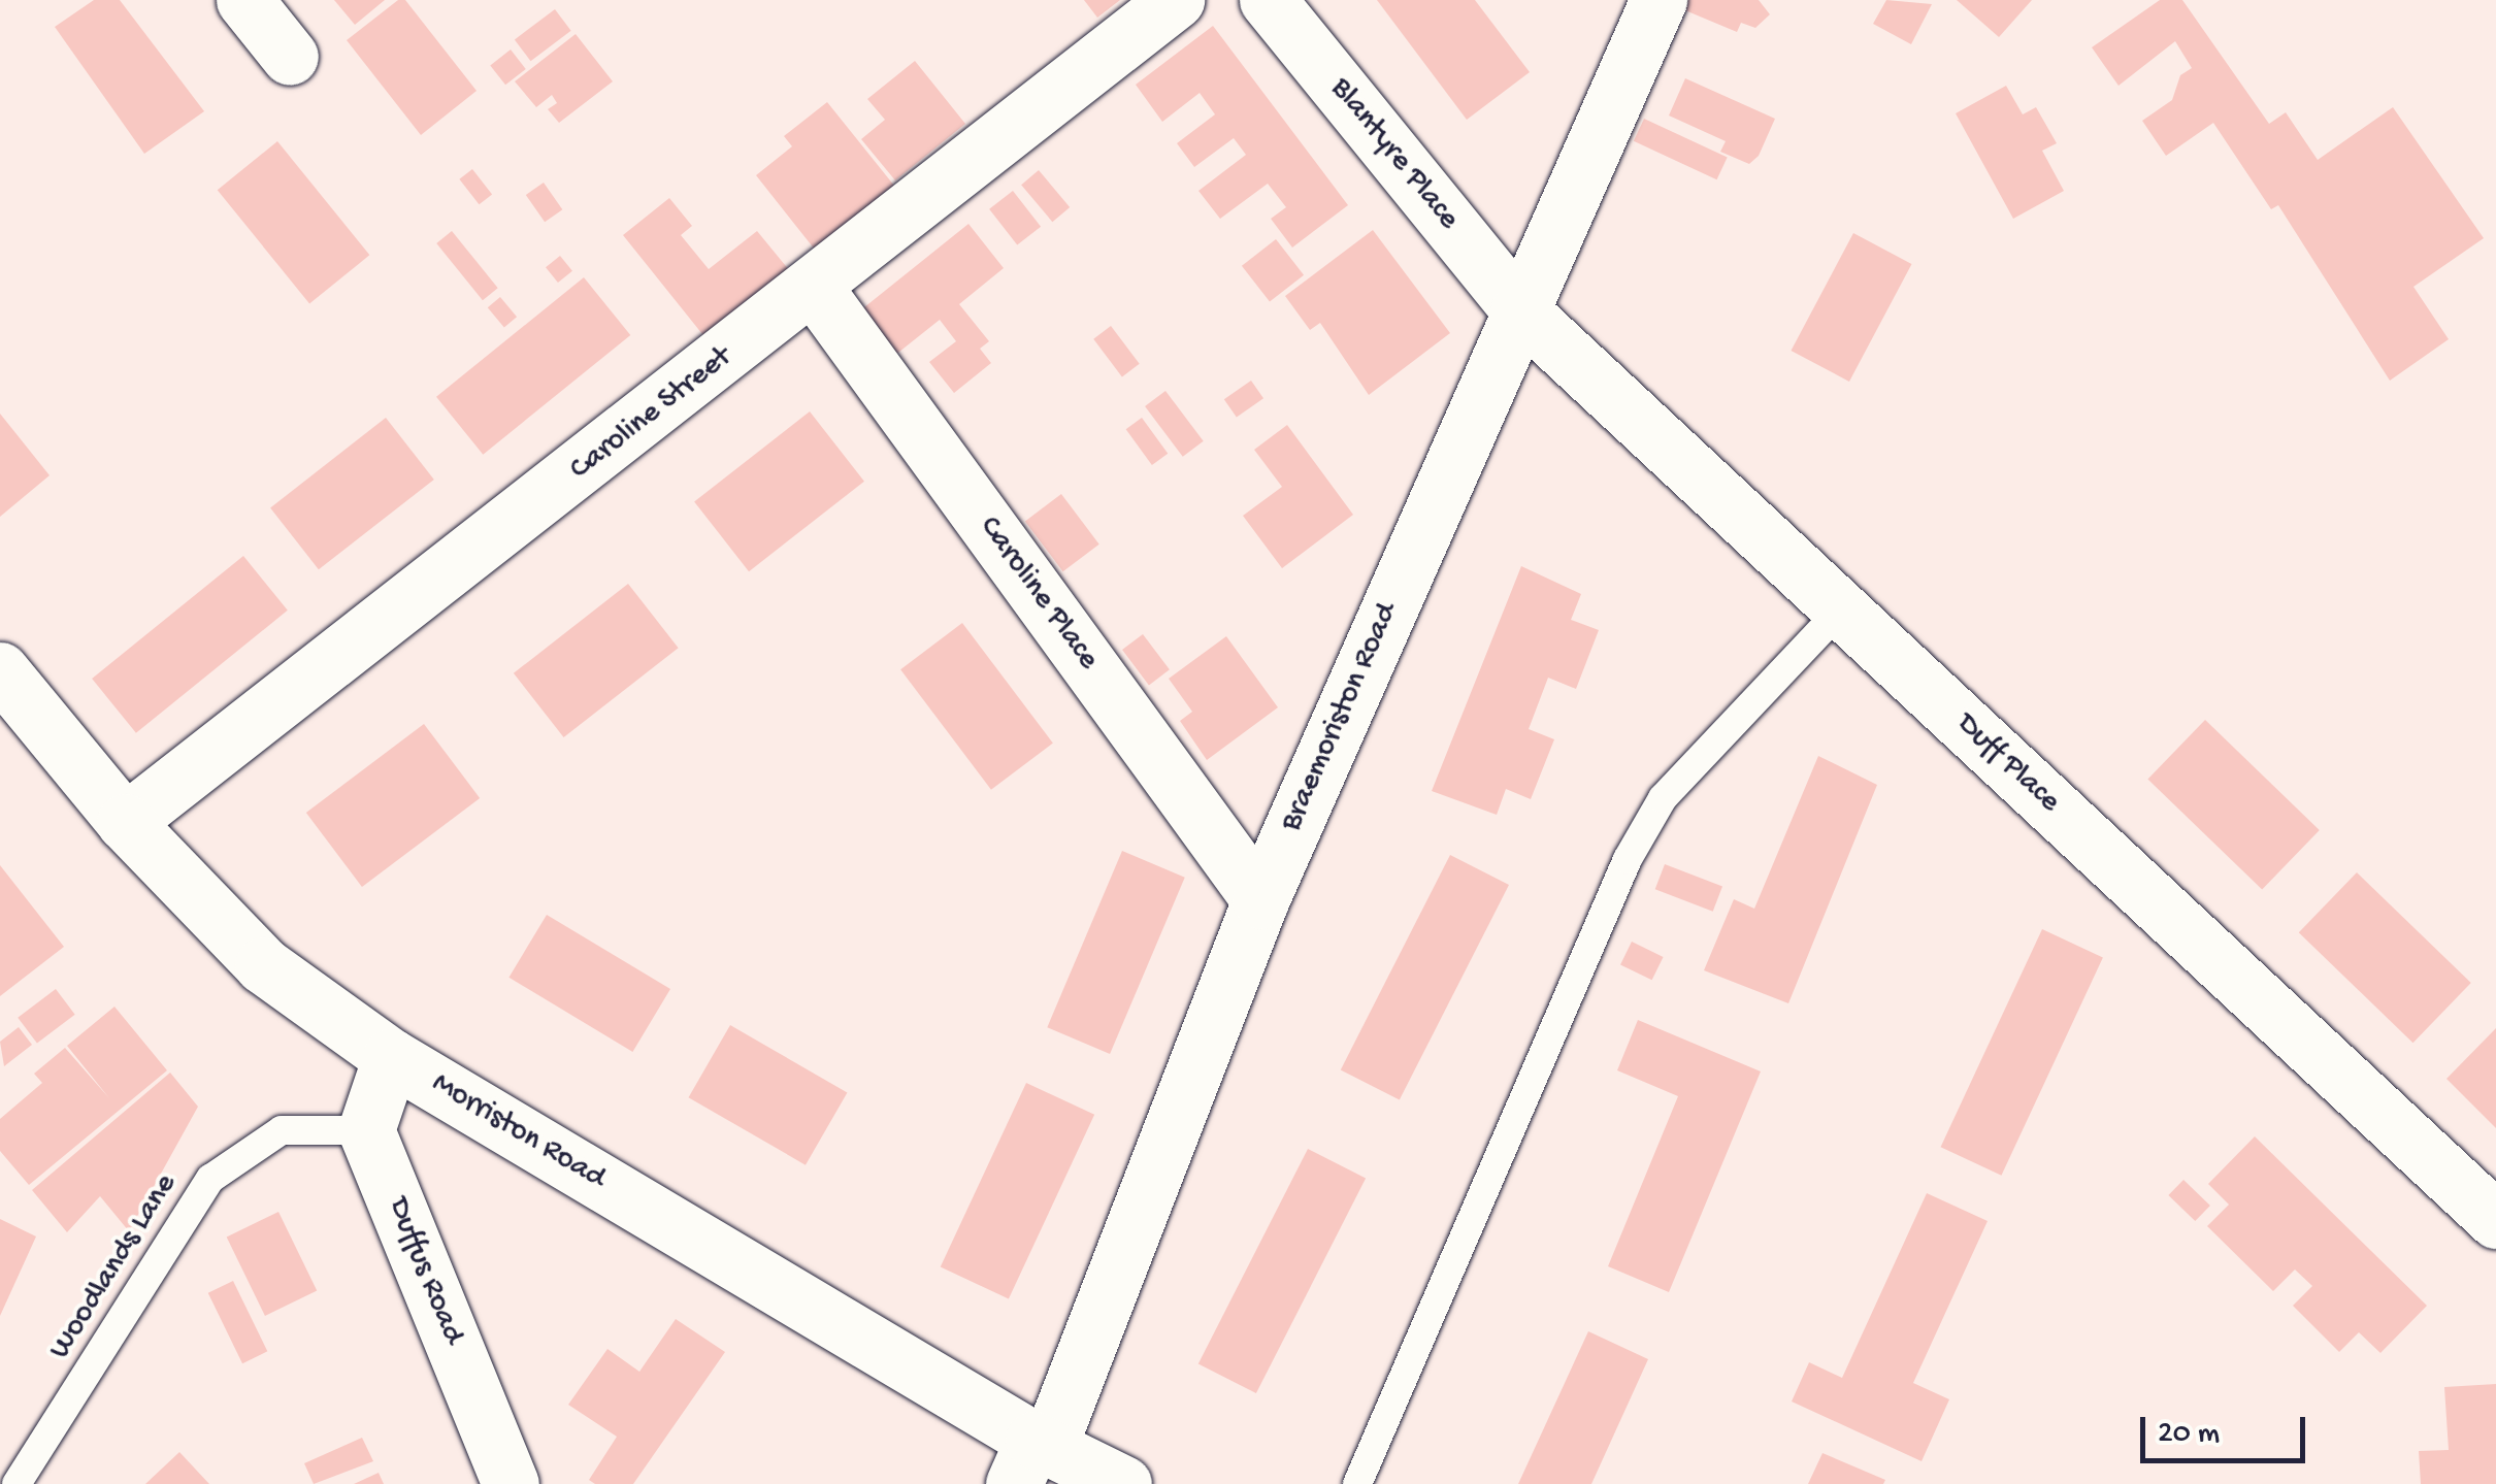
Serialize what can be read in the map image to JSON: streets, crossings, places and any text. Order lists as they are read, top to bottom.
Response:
{
  "streets": {
    "street": [
      "Blantyre Place",
      "Caroline Street",
      "Caroline Place",
      "Braemoriston Road",
      "Duff Place",
      "Morriston Road",
      "Duffus Road"
    ],
    "lane": ["Woodlands Lane"]
  },
  "crossings": [
    ["Blantyre Place", "Braemoriston Road"],
    ["Blantyre Place", "Duff Place"],
    ["Caroline Street", "Caroline Place"],
    ["Caroline Street", "Morriston Road"],
    ["Caroline Place", "Braemoriston Road"],
    ["Braemoriston Road", "Duff Place"],
    ["Braemoriston Road", "Morriston Road"],
    ["Woodlands Lane", "Duffus Road"]
  ],
  "scale_bar": "20 m"
}
